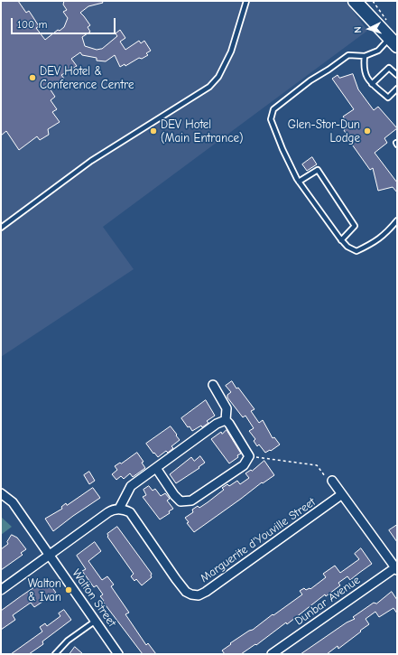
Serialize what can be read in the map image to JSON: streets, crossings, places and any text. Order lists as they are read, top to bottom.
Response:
{
  "streets": {
    "street": ["Marguerite d'Youville Street", "Walton Street", "Dunbar Avenue"]
  },
  "places": [
    "DEV Hotel & Conference Centre",
    "DEV Hotel (Main Entrance)",
    "Glen-Stor-Dun Lodge",
    "Walton & Ivan"
  ],
  "scale_bar": "100 m",
  "north": "left"
}
